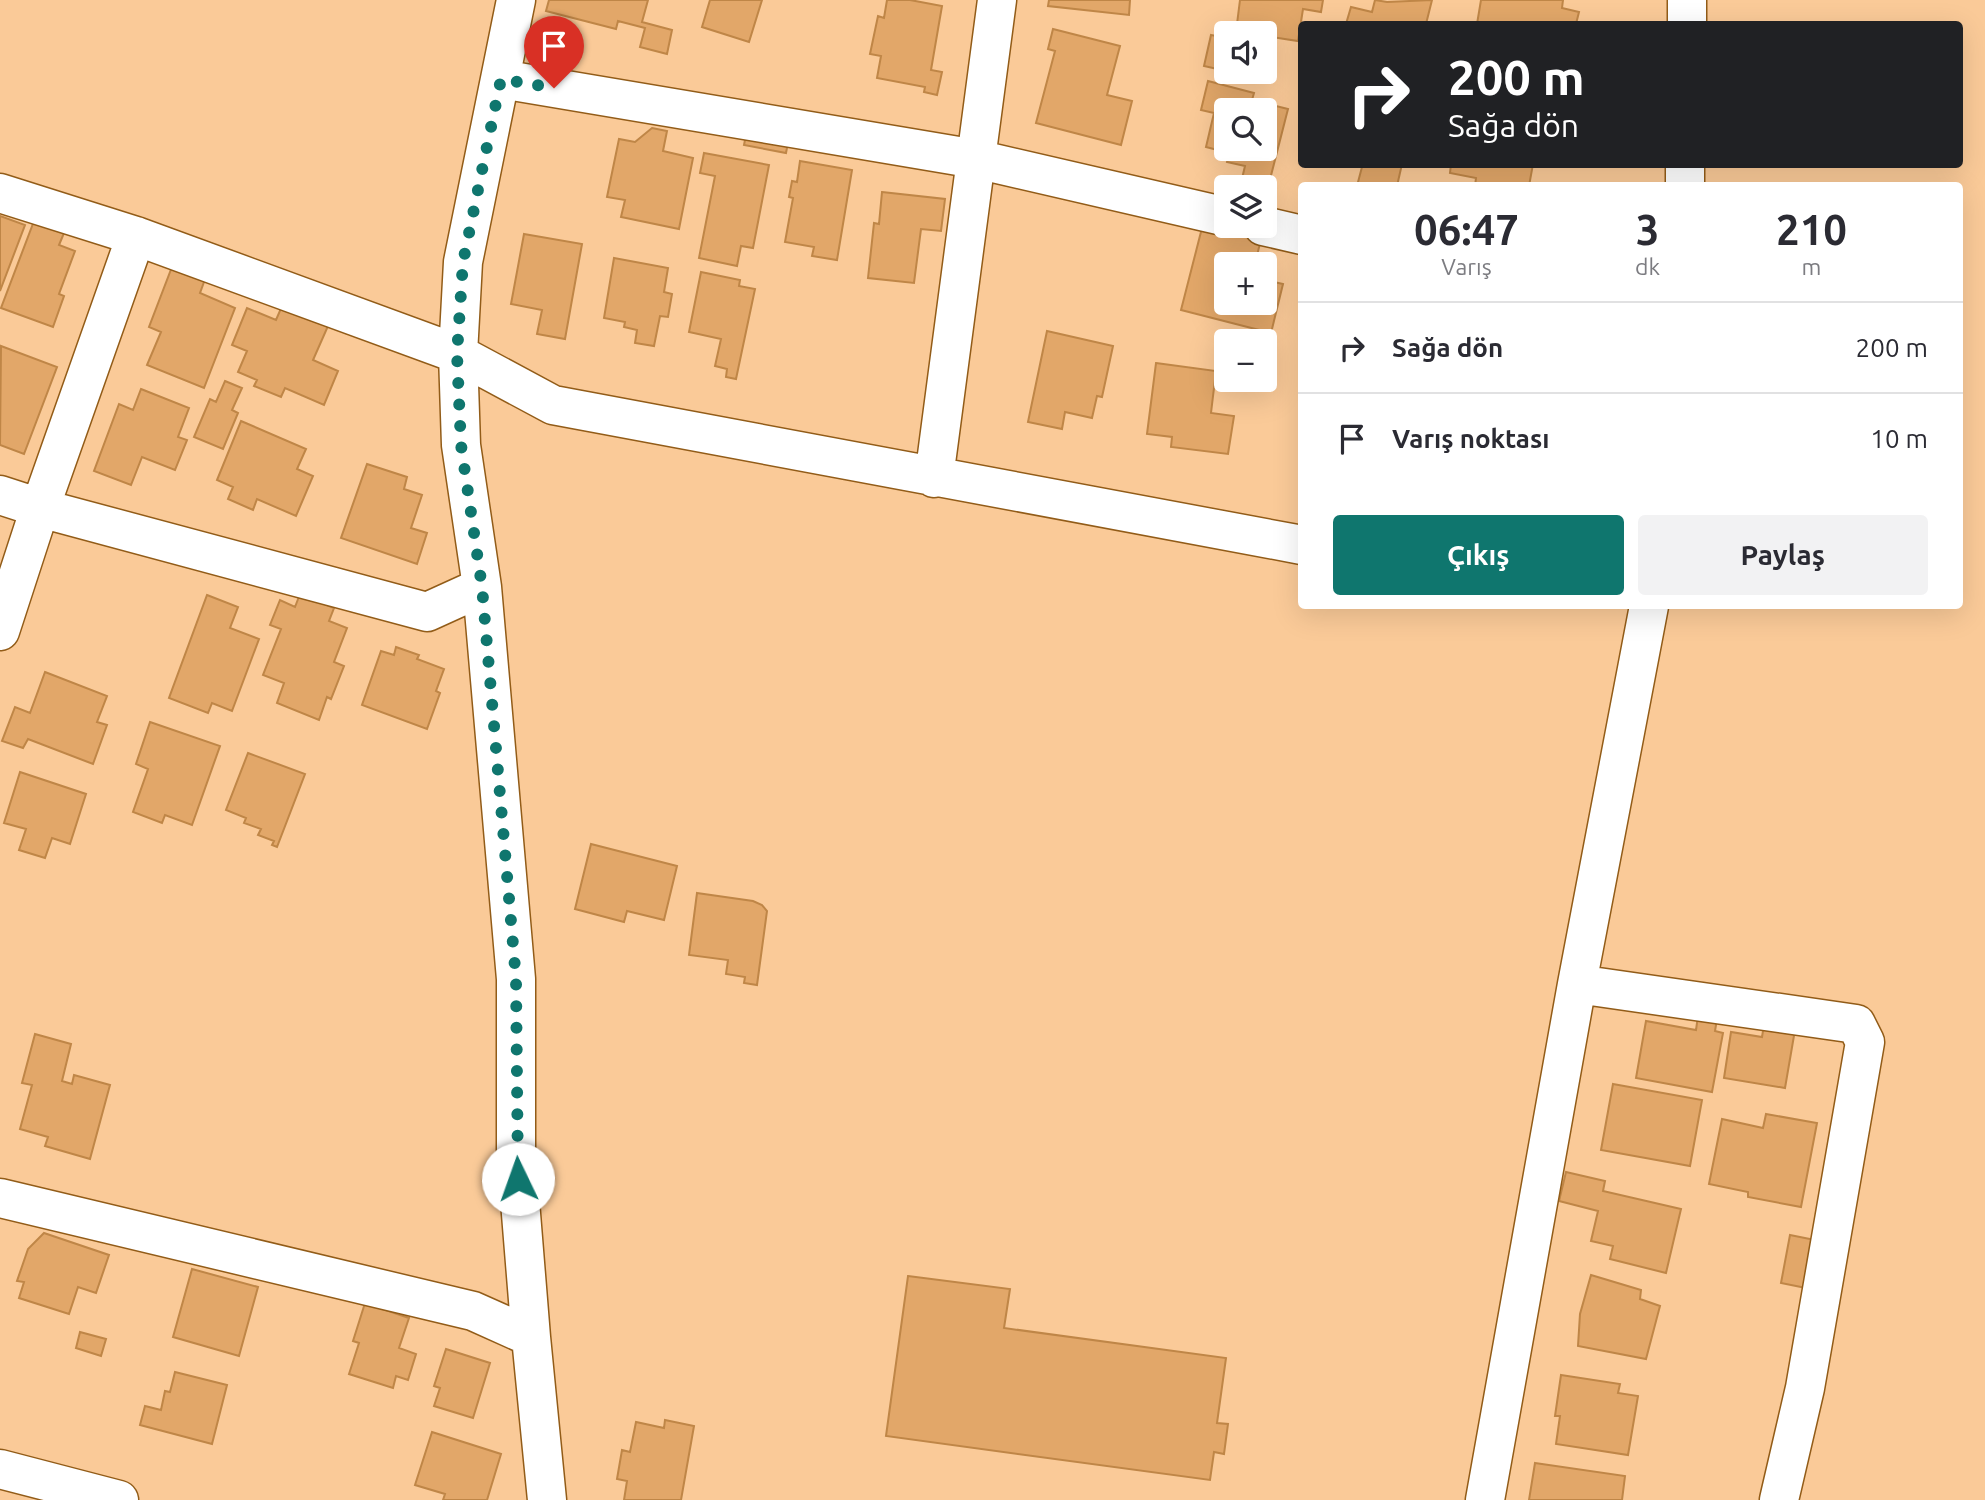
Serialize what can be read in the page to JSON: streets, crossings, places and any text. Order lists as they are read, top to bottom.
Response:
{
  "page": {
    "map_buttons": ["+", "−"],
    "turn": ["200 m", "Sağa dön"],
    "eta": [
      "06:47",
      "Varış",
      "3",
      "dk",
      "210",
      "m"
    ],
    "list": [
      {
        "name": "Sağa dön",
        "value": "200 m"
      },
      {
        "name": "Varış noktası",
        "value": "10 m"
      }
    ],
    "buttons": ["Çıkış", "Paylaş"]
  }
}
